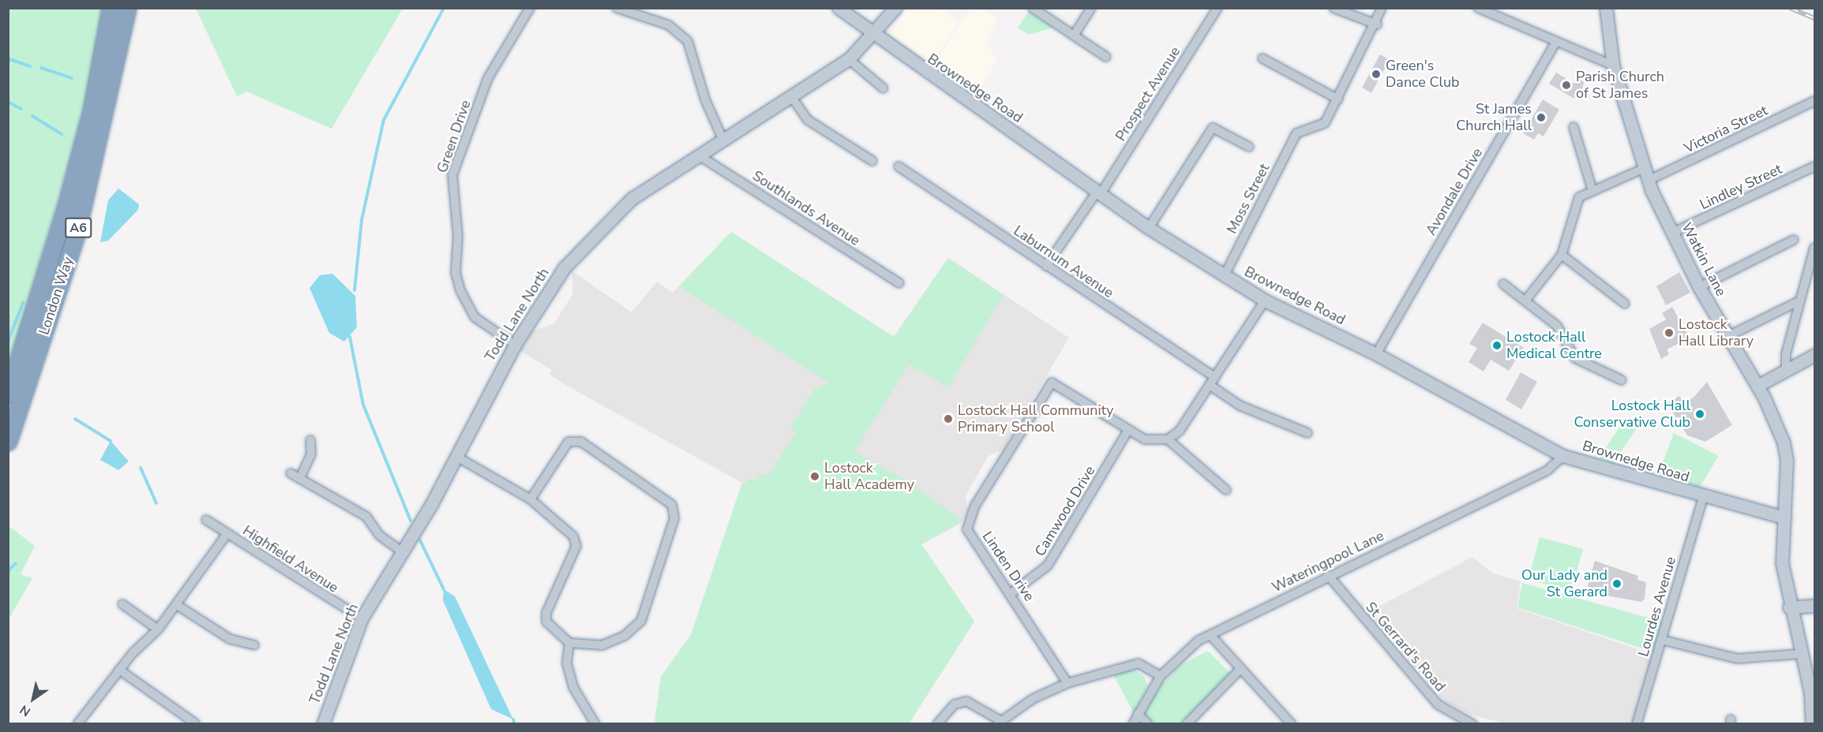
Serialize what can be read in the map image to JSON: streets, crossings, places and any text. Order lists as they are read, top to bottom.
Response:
{
  "streets": {
    "highway": ["A6", "London Way"],
    "main road": ["Brownedge Road", "Watkin Lane", "Todd Lane North"],
    "street": [
      "Prospect Avenue",
      "Victoria Street",
      "Green Drive",
      "Lindley Street",
      "Avondale Drive",
      "Moss Street",
      "Southlands Avenue",
      "Laburnum Avenue",
      "Camwood Drive",
      "Highfield Avenue",
      "Wateringpool Lane",
      "Linden Drive",
      "Lourdes Avenue",
      "St Gerrard's Road"
    ]
  },
  "crossings": [
    ["Brownedge Road", "Prospect Avenue"],
    ["Brownedge Road", "Avondale Drive"],
    ["Brownedge Road", "Moss Street"],
    ["Brownedge Road", "Watkin Lane"],
    ["Brownedge Road", "Todd Lane North"],
    ["Brownedge Road", "Wateringpool Lane"],
    ["Brownedge Road", "Lourdes Avenue"],
    ["Prospect Avenue", "Laburnum Avenue"],
    ["Victoria Street", "Watkin Lane"],
    ["Green Drive", "Todd Lane North"],
    ["Lindley Street", "Watkin Lane"],
    ["Southlands Avenue", "Todd Lane North"],
    ["Todd Lane North", "Highfield Avenue"],
    ["Camwood Drive", "Linden Drive"],
    ["Wateringpool Lane", "St Gerrard's Road"]
  ],
  "places": [
    "Green's Dance Club",
    "Parish Church of St James",
    "St James Church Hall",
    "Lostock Hall Library",
    "Lostock Hall Medical Centre",
    "Lostock Hall Conservative Club",
    "Lostock Hall Community Primary School",
    "Lostock Hall Academy",
    "Our Lady and St Gerard"
  ],
  "north": "bottom left"
}
